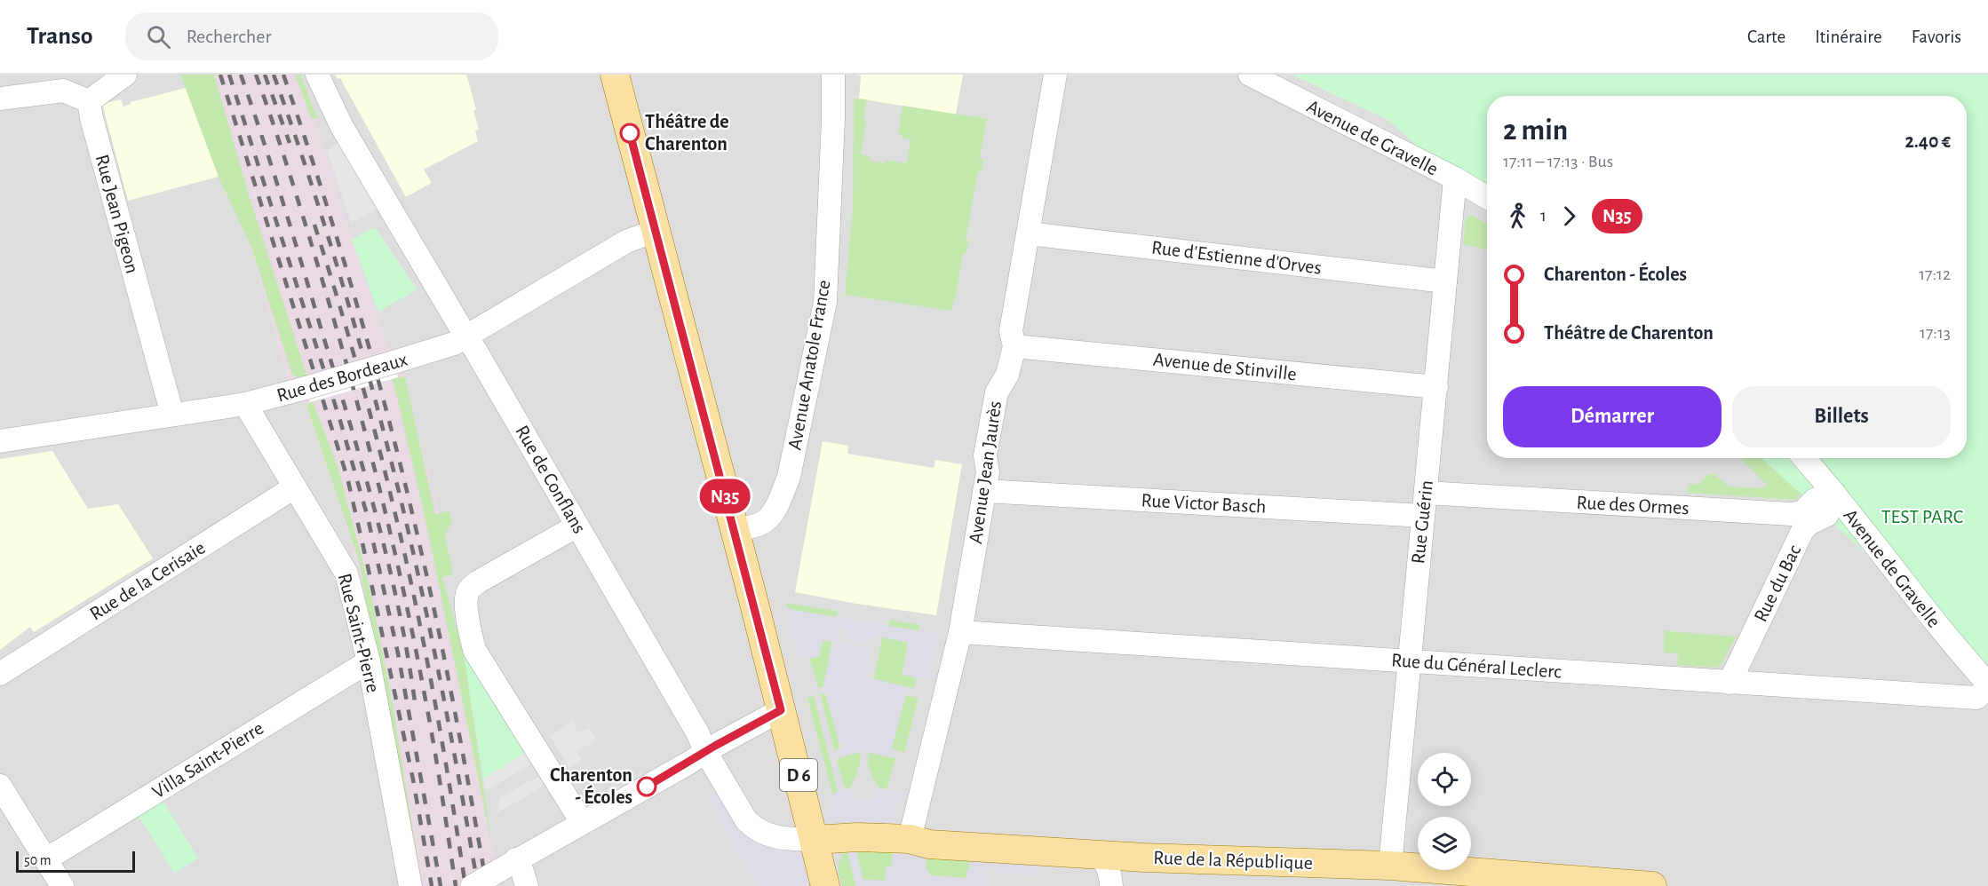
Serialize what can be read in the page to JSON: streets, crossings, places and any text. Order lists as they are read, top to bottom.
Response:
{
  "streets": {
    "main road": ["D 6", "Rue de la République"],
    "street": [
      "Avenue de Gravelle",
      "Rue Jean Pigeon",
      "Rue d'Estienne d'Orves",
      "Avenue Anatole France",
      "Avenue de Stinville",
      "Rue des Bordeaux",
      "Avenue Jean Jaurès",
      "Rue de Conflans",
      "Rue Victor Basch",
      "Rue des Ormes",
      "Rue Guérin",
      "Rue de la Cerisaie",
      "Rue du Bac",
      "Rue Saint-Pierre",
      "Rue du Général Leclerc",
      "Villa Saint-Pierre"
    ]
  },
  "crossings": [
    ["Avenue de Gravelle", "Rue Guérin"],
    ["Avenue de Gravelle", "Rue du Bac"],
    ["Rue Jean Pigeon", "Rue des Bordeaux"],
    ["Rue d'Estienne d'Orves", "Avenue Jean Jaurès"],
    ["Rue d'Estienne d'Orves", "Rue Guérin"],
    ["Avenue Anatole France", "D 6"],
    ["Avenue de Stinville", "Avenue Jean Jaurès"],
    ["Avenue de Stinville", "Rue Guérin"],
    ["Rue des Bordeaux", "Rue de Conflans"],
    ["Rue des Bordeaux", "Rue Saint-Pierre"],
    ["Rue des Bordeaux", "D 6"],
    ["Avenue Jean Jaurès", "Rue Victor Basch"],
    ["Avenue Jean Jaurès", "Rue du Général Leclerc"],
    ["Avenue Jean Jaurès", "Rue de la République"],
    ["Rue de Conflans", "D 6"],
    ["Rue de Conflans", "Rue de la République"],
    ["Rue Victor Basch", "Rue Guérin"],
    ["Rue des Ormes", "Rue Guérin"],
    ["Rue des Ormes", "Rue du Bac"],
    ["Rue Guérin", "Rue du Général Leclerc"],
    ["Rue Guérin", "Rue de la République"],
    ["Rue de la Cerisaie", "Rue Saint-Pierre"],
    ["Rue du Bac", "Rue du Général Leclerc"],
    ["Rue Saint-Pierre", "Villa Saint-Pierre"],
    ["D 6", "Rue de la République"]
  ],
  "parks": ["TEST PARC"],
  "places": ["Théâtre de Charenton", "Charenton - Écoles"],
  "lines": ["bus line N35"],
  "scale_bar": "50 m",
  "page": {
    "header": "Transo",
    "search": "Rechercher",
    "nav": ["Carte", "Itinéraire", "Favoris"],
    "on_map": "N35",
    "heading": ["2 min", "17:11 – 17:13 · Bus", "2.40 €"],
    "legs": ["1", "N35"],
    "list": [
      {
        "name": "Charenton - Écoles",
        "value": "17:12"
      },
      {
        "name": "Théâtre de Charenton",
        "value": "17:13"
      }
    ],
    "buttons": ["Démarrer", "Billets"],
    "scale": "50 m"
  }
}
